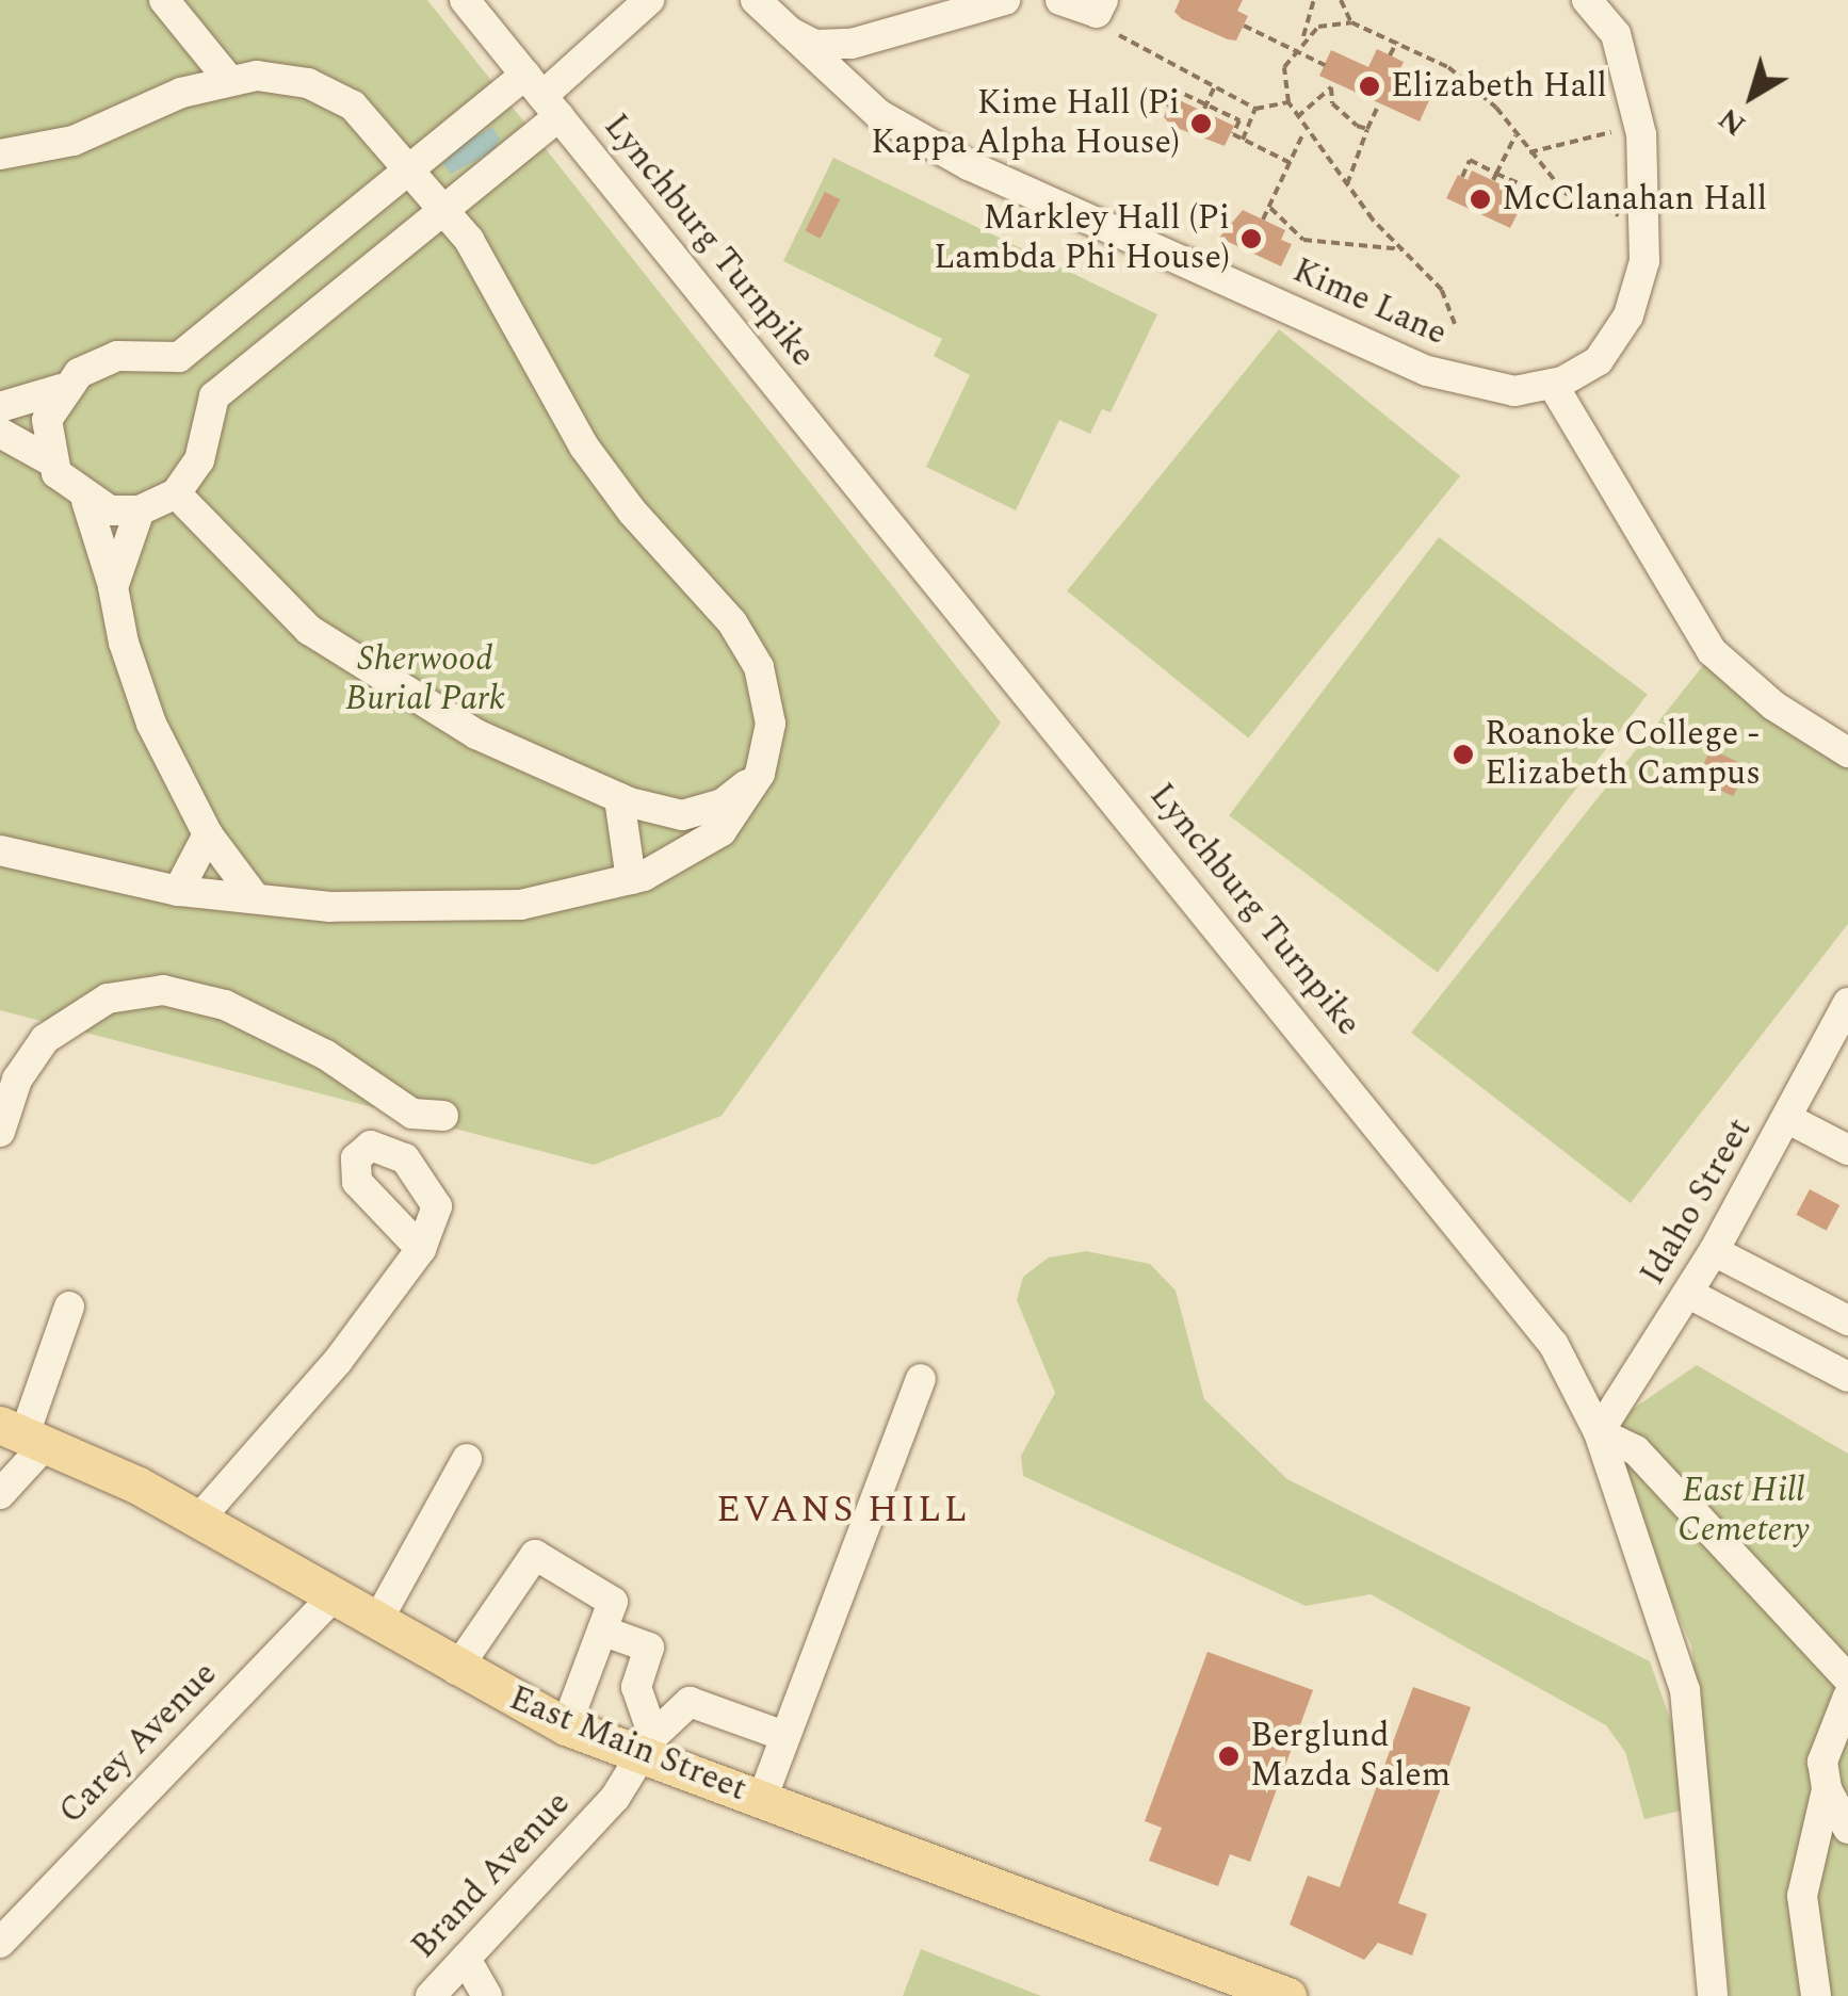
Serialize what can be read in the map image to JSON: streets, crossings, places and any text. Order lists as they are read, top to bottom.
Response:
{
  "streets": {
    "main road": ["East Main Street"],
    "street": [
      "Lynchburg Turnpike",
      "Kime Lane",
      "Idaho Street",
      "Carey Avenue",
      "Brand Avenue"
    ]
  },
  "crossings": [
    ["Lynchburg Turnpike", "Idaho Street"],
    ["Carey Avenue", "East Main Street"],
    ["East Main Street", "Brand Avenue"]
  ],
  "districts": ["EVANS HILL"],
  "parks": ["Sherwood Burial Park", "East Hill Cemetery"],
  "places": [
    "Elizabeth Hall",
    "Kime Hall (Pi Kappa Alpha House)",
    "McClanahan Hall",
    "Markley Hall (Pi Lambda Phi House)",
    "Roanoke College - Elizabeth Campus",
    "Berglund Mazda Salem"
  ],
  "north": "bottom left"
}
